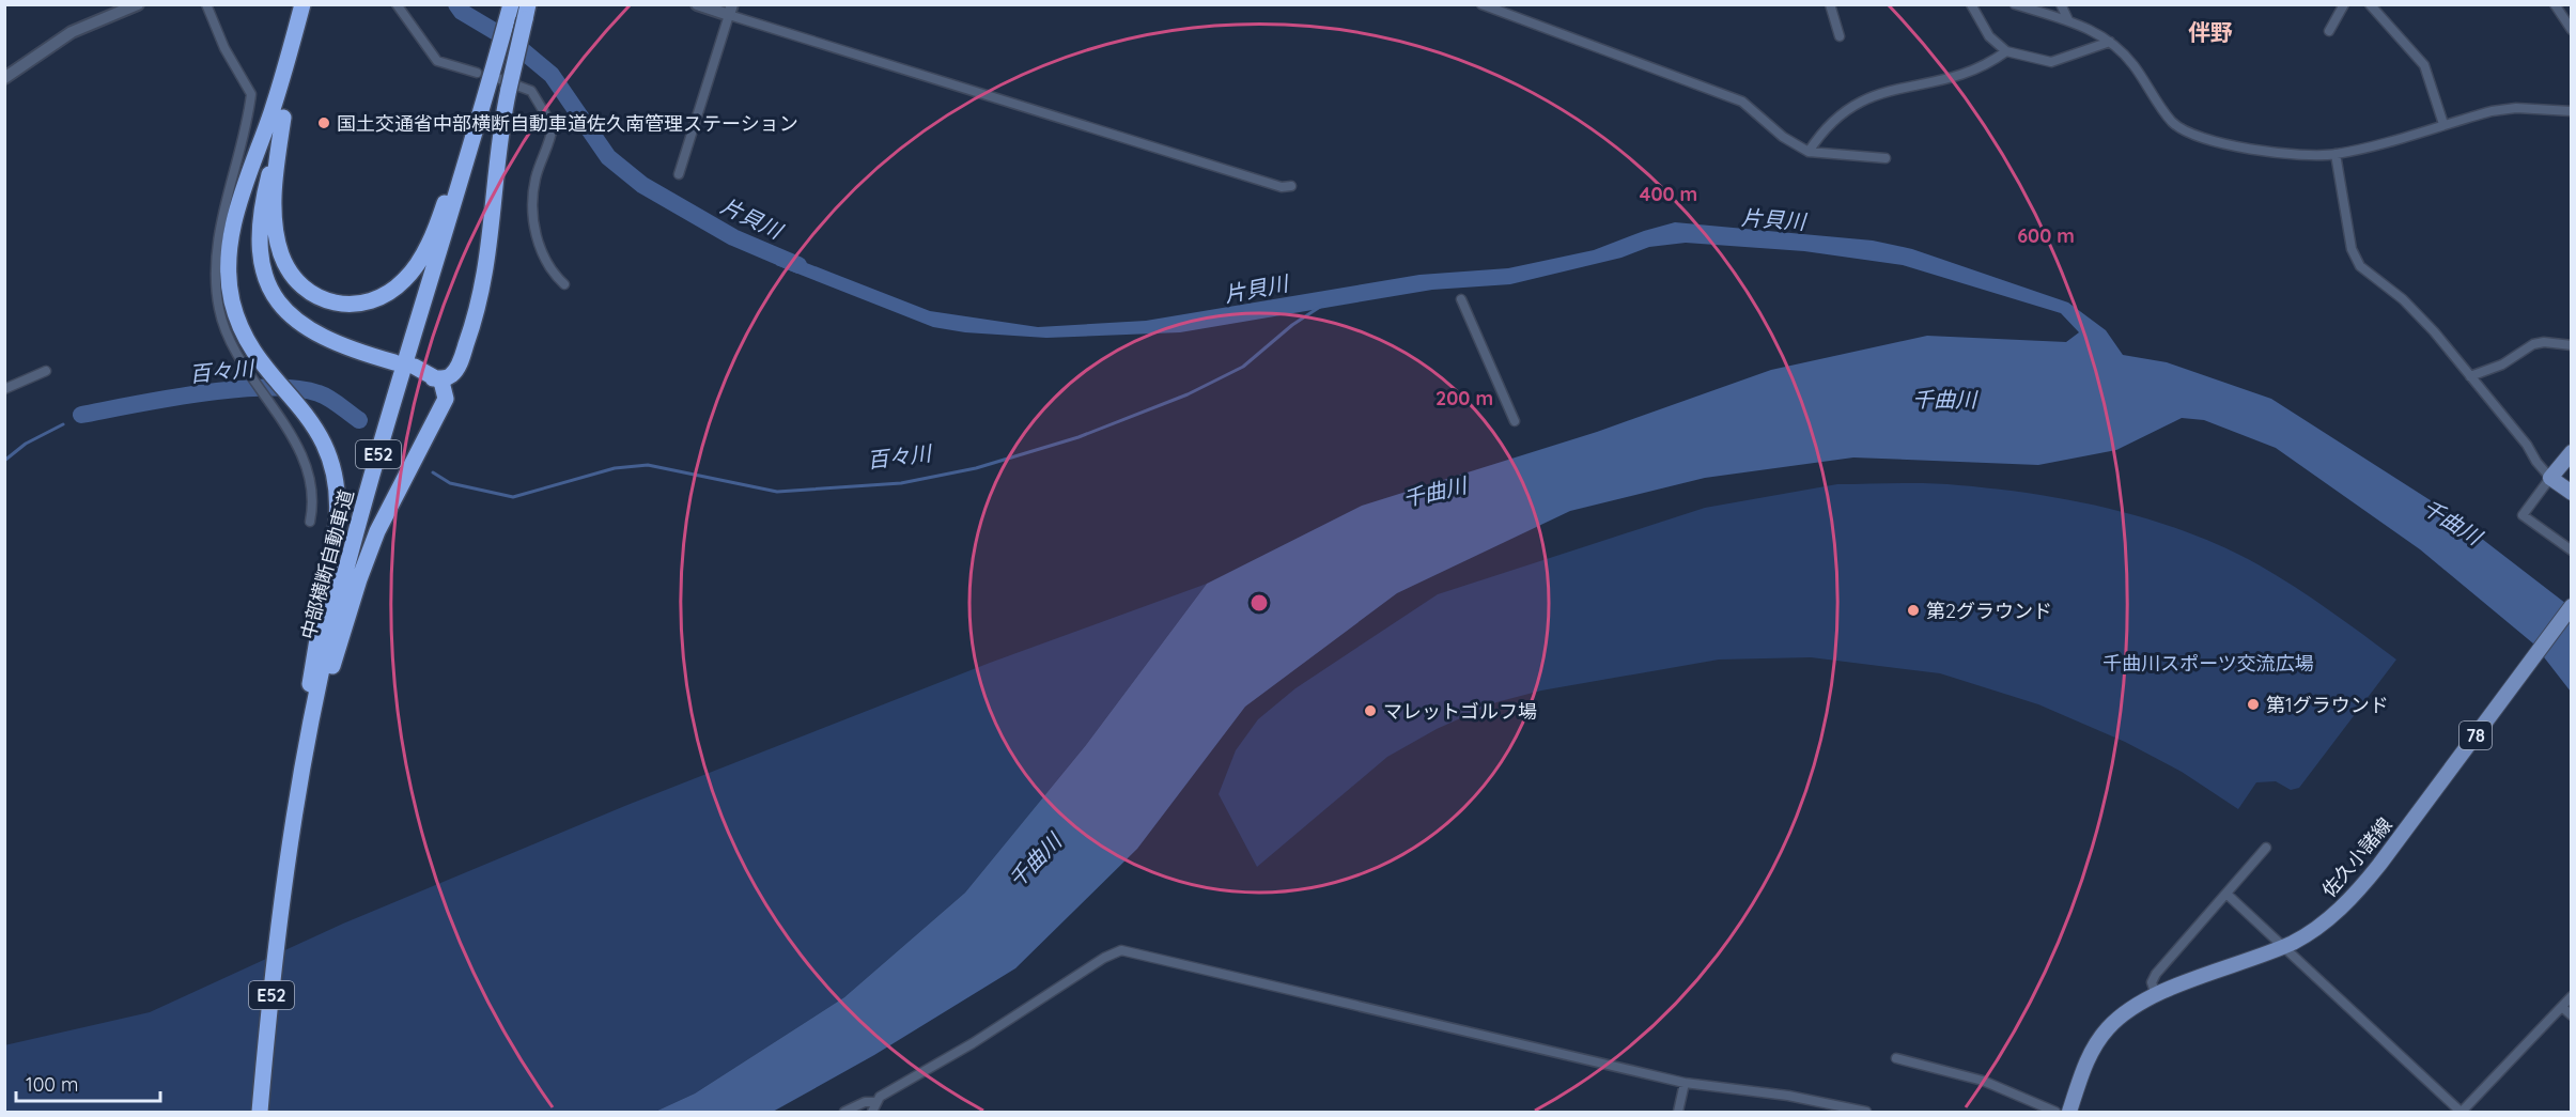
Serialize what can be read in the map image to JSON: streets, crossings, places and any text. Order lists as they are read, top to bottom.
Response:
{
  "streets": {
    "highway": ["E52", "中部横断自動車道"],
    "main road": ["78", "佐久小諸線"]
  },
  "districts": ["伴野"],
  "water": ["片貝川", "百々川", "千曲川"],
  "parks": ["千曲川スポーツ交流広場"],
  "places": [
    "国土交通省中部横断自動車道佐久南管理ステーション",
    "第2グラウンド",
    "第1グラウンド",
    "マレットゴルフ場"
  ],
  "scale_bar": "100 m",
  "rings": ["400 m", "600 m", "200 m"]
}
